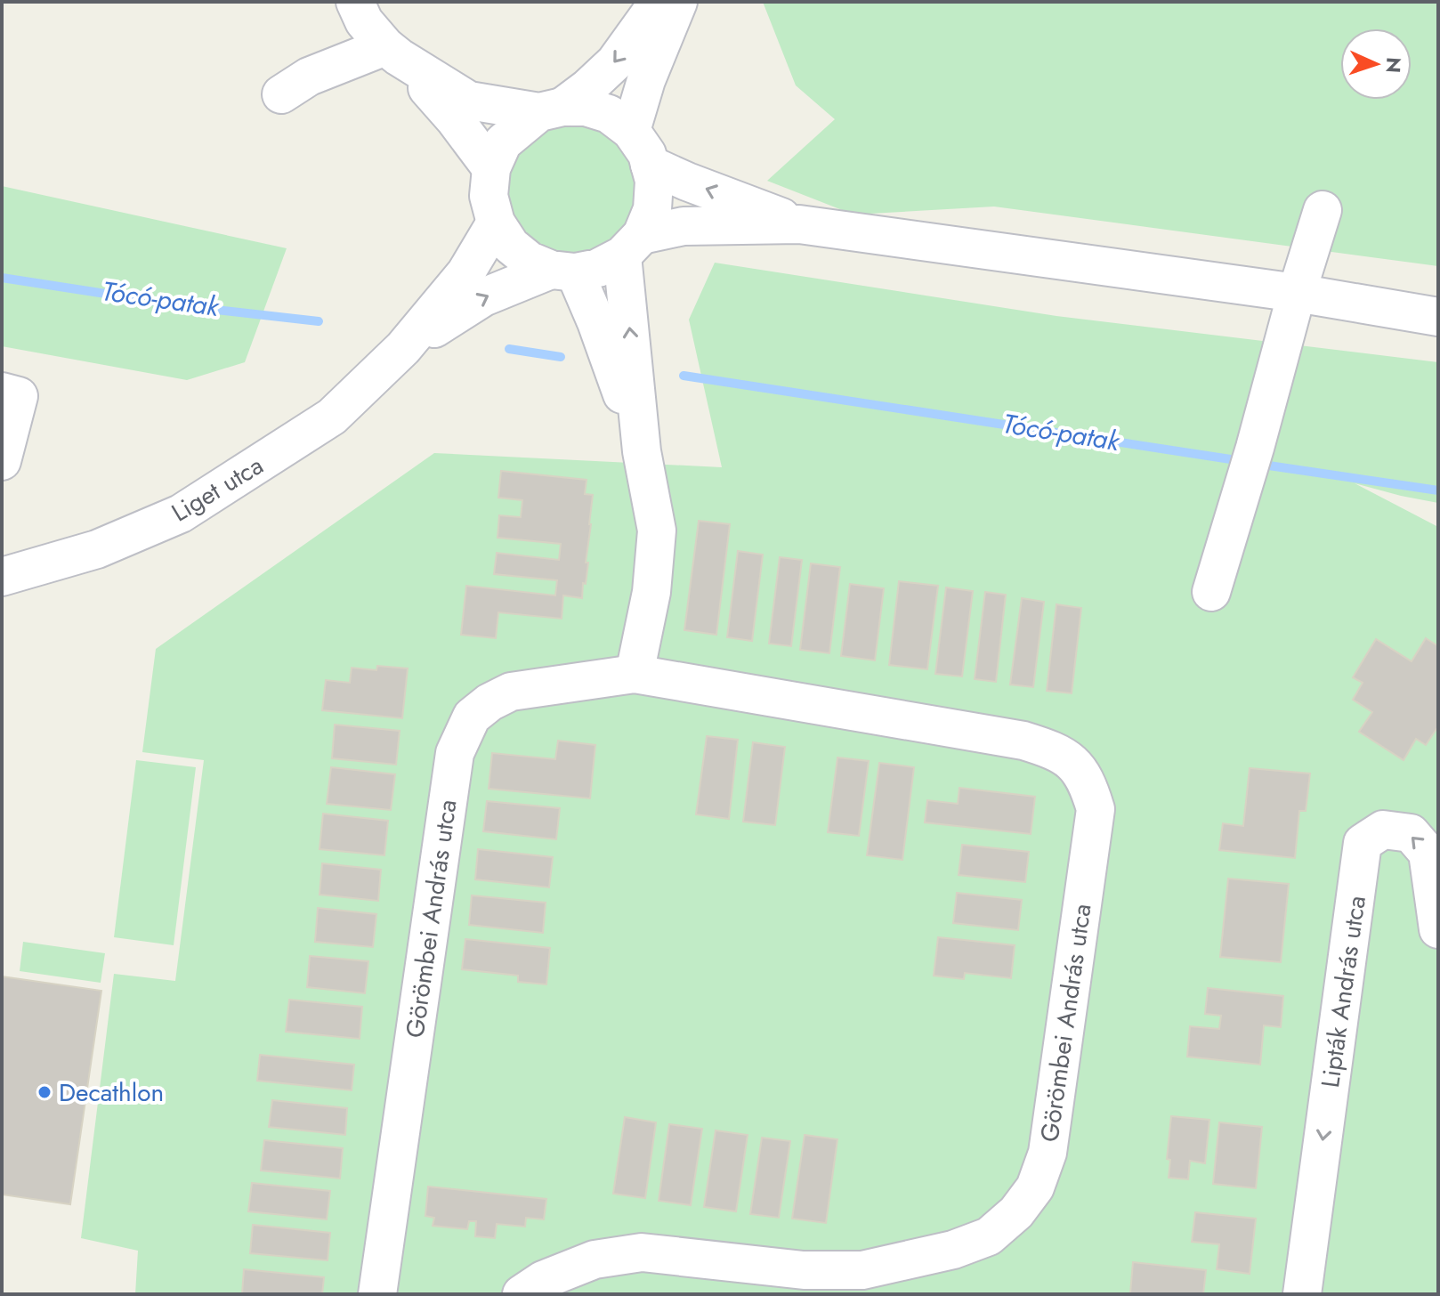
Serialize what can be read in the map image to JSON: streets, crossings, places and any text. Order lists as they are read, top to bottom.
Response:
{
  "streets": {
    "street": ["Liget utca", "Görömbei András utca", "Lipták András utca"]
  },
  "water": ["Tócó-patak"],
  "places": ["Decathlon"],
  "north": "right"
}
